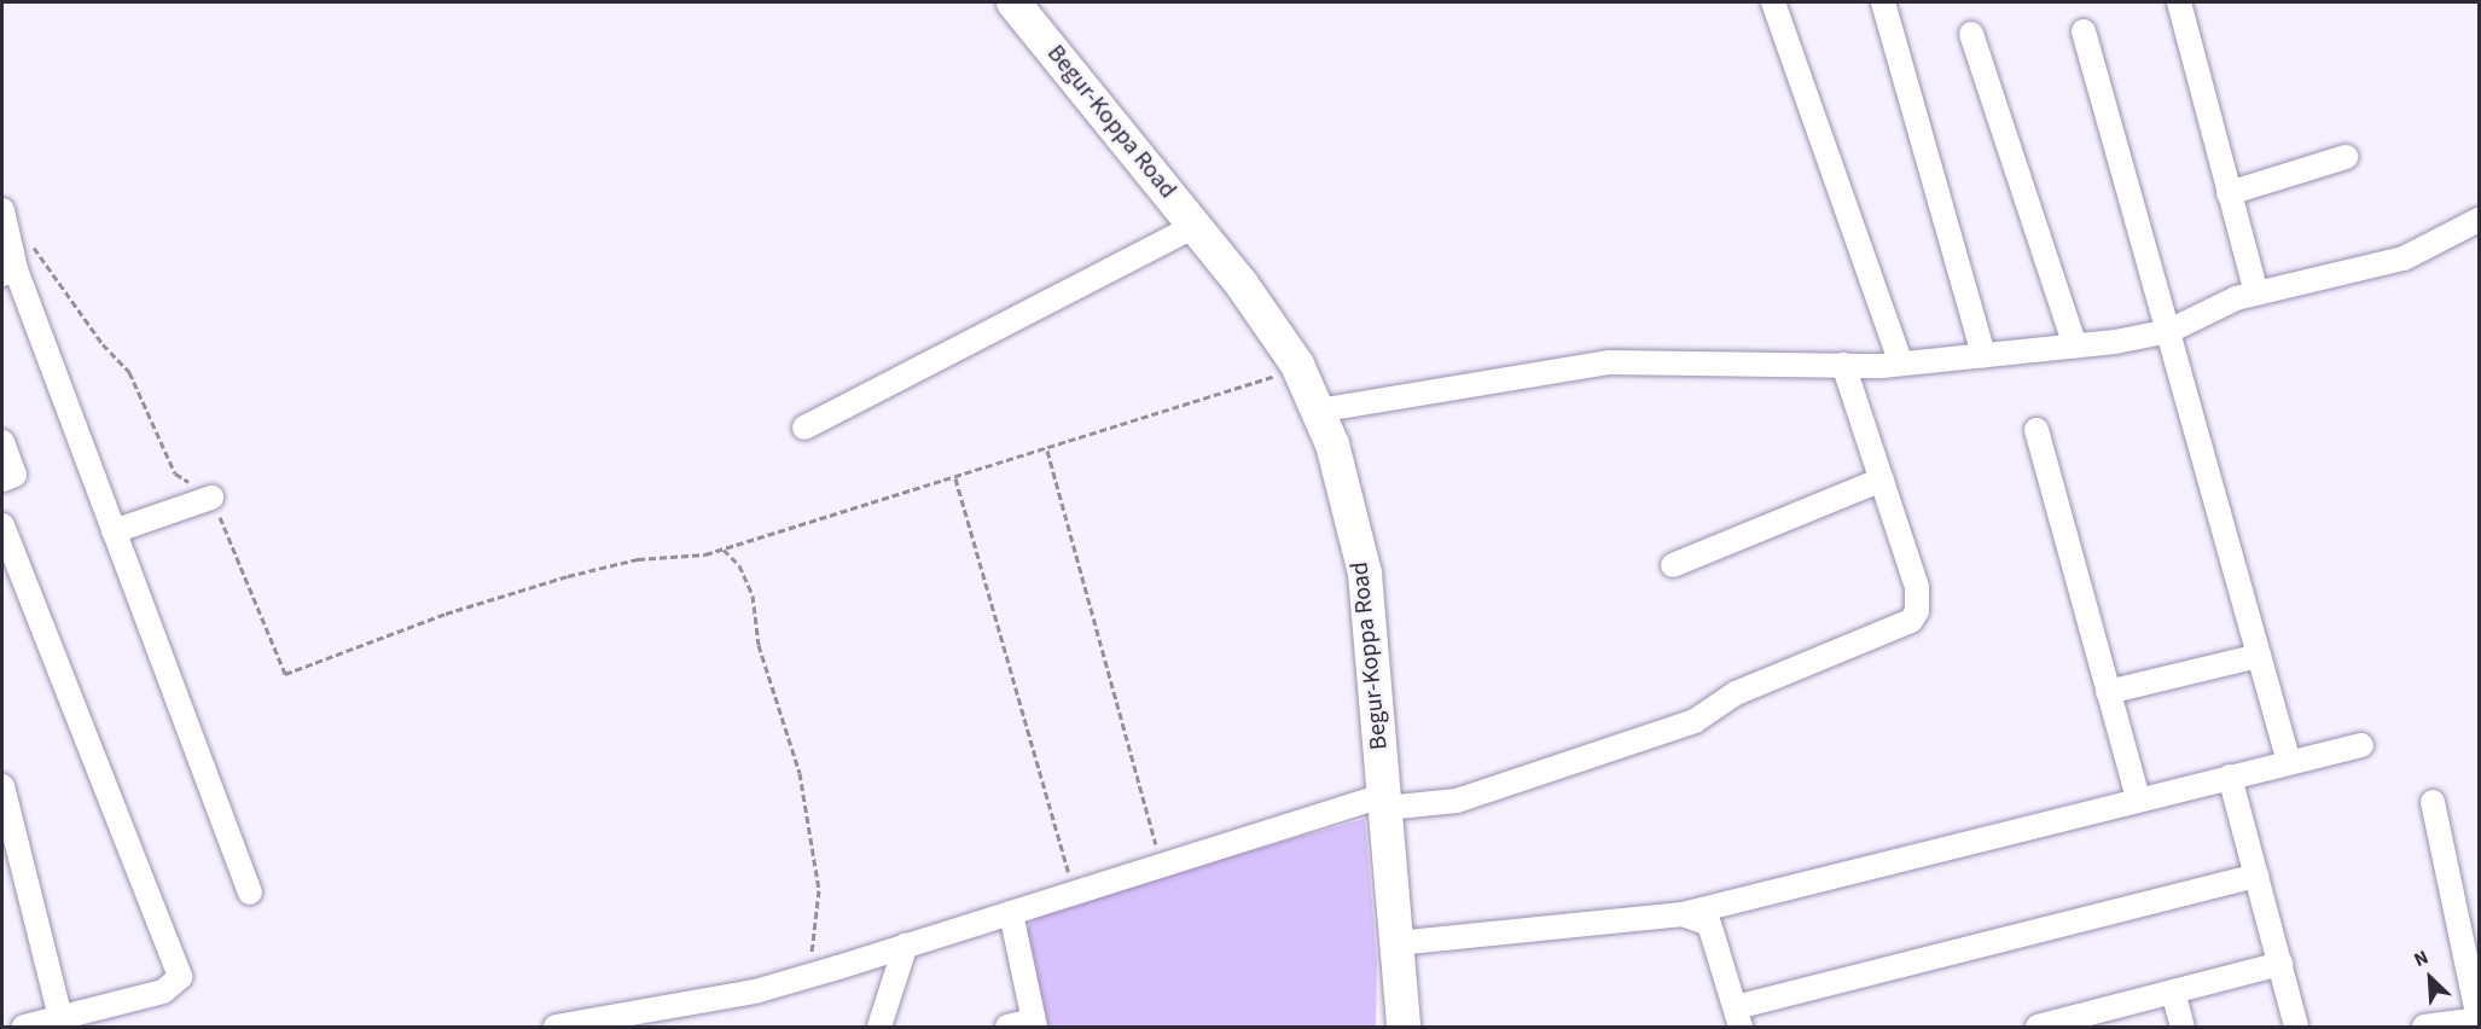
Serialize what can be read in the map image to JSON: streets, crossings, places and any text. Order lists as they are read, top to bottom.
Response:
{
  "streets": {
    "main road": ["Begur-Koppa Road"]
  },
  "north": "top left"
}
